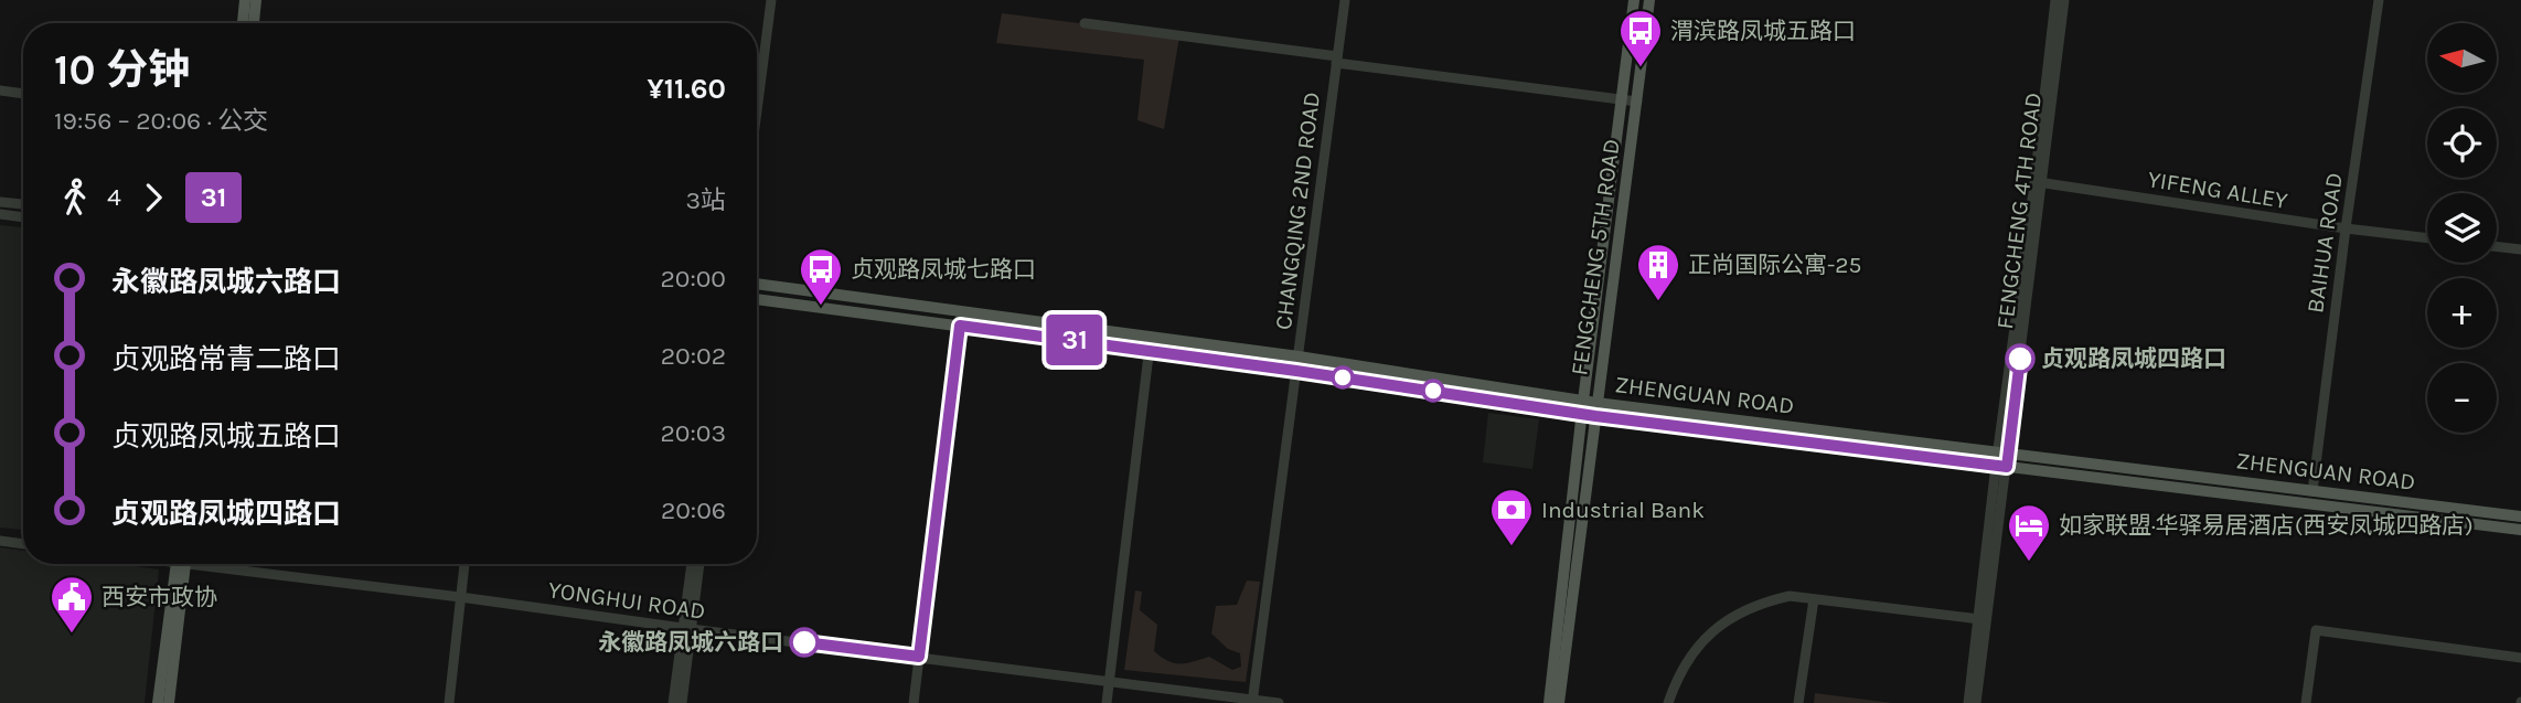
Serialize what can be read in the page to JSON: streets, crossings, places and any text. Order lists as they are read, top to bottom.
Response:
{
  "streets": {
    "main road": ["FENGCHENG 5TH ROAD", "ZHENGUAN ROAD"],
    "street": [
      "YIFENG ALLEY",
      "CHANGQING 2ND ROAD",
      "FENGCHENG 4TH ROAD",
      "BAIHUA ROAD",
      "YONGHUI ROAD"
    ]
  },
  "crossings": [
    ["YIFENG ALLEY", "FENGCHENG 4TH ROAD"],
    ["YIFENG ALLEY", "BAIHUA ROAD"],
    ["CHANGQING 2ND ROAD", "ZHENGUAN ROAD"],
    ["CHANGQING 2ND ROAD", "YONGHUI ROAD"],
    ["FENGCHENG 4TH ROAD", "ZHENGUAN ROAD"],
    ["BAIHUA ROAD", "ZHENGUAN ROAD"],
    ["FENGCHENG 5TH ROAD", "ZHENGUAN ROAD"]
  ],
  "places": {
    "bus stop": ["渭滨路凤城五路口", "贞观路凤城七路口"],
    "building": ["正尚国际公寓-25"],
    "other": ["贞观路凤城四路口", "永徽路凤城六路口"],
    "bank": ["Industrial Bank"],
    "hotel": ["如家联盟·华驿易居酒店(西安凤城四路店)"],
    "public building": ["西安市政协"]
  },
  "lines": ["bus line 31"],
  "north": "left",
  "page": {
    "on_map": "31",
    "map_buttons": ["+", "−"],
    "heading": ["10 分钟", "19:56 – 20:06 · 公交", "¥11.60"],
    "legs": ["4", "31", "3站"],
    "list": [
      {
        "name": "永徽路凤城六路口",
        "value": "20:00"
      },
      {
        "name": "贞观路常青二路口",
        "value": "20:02"
      },
      {
        "name": "贞观路凤城五路口",
        "value": "20:03"
      },
      {
        "name": "贞观路凤城四路口",
        "value": "20:06"
      }
    ]
  }
}
